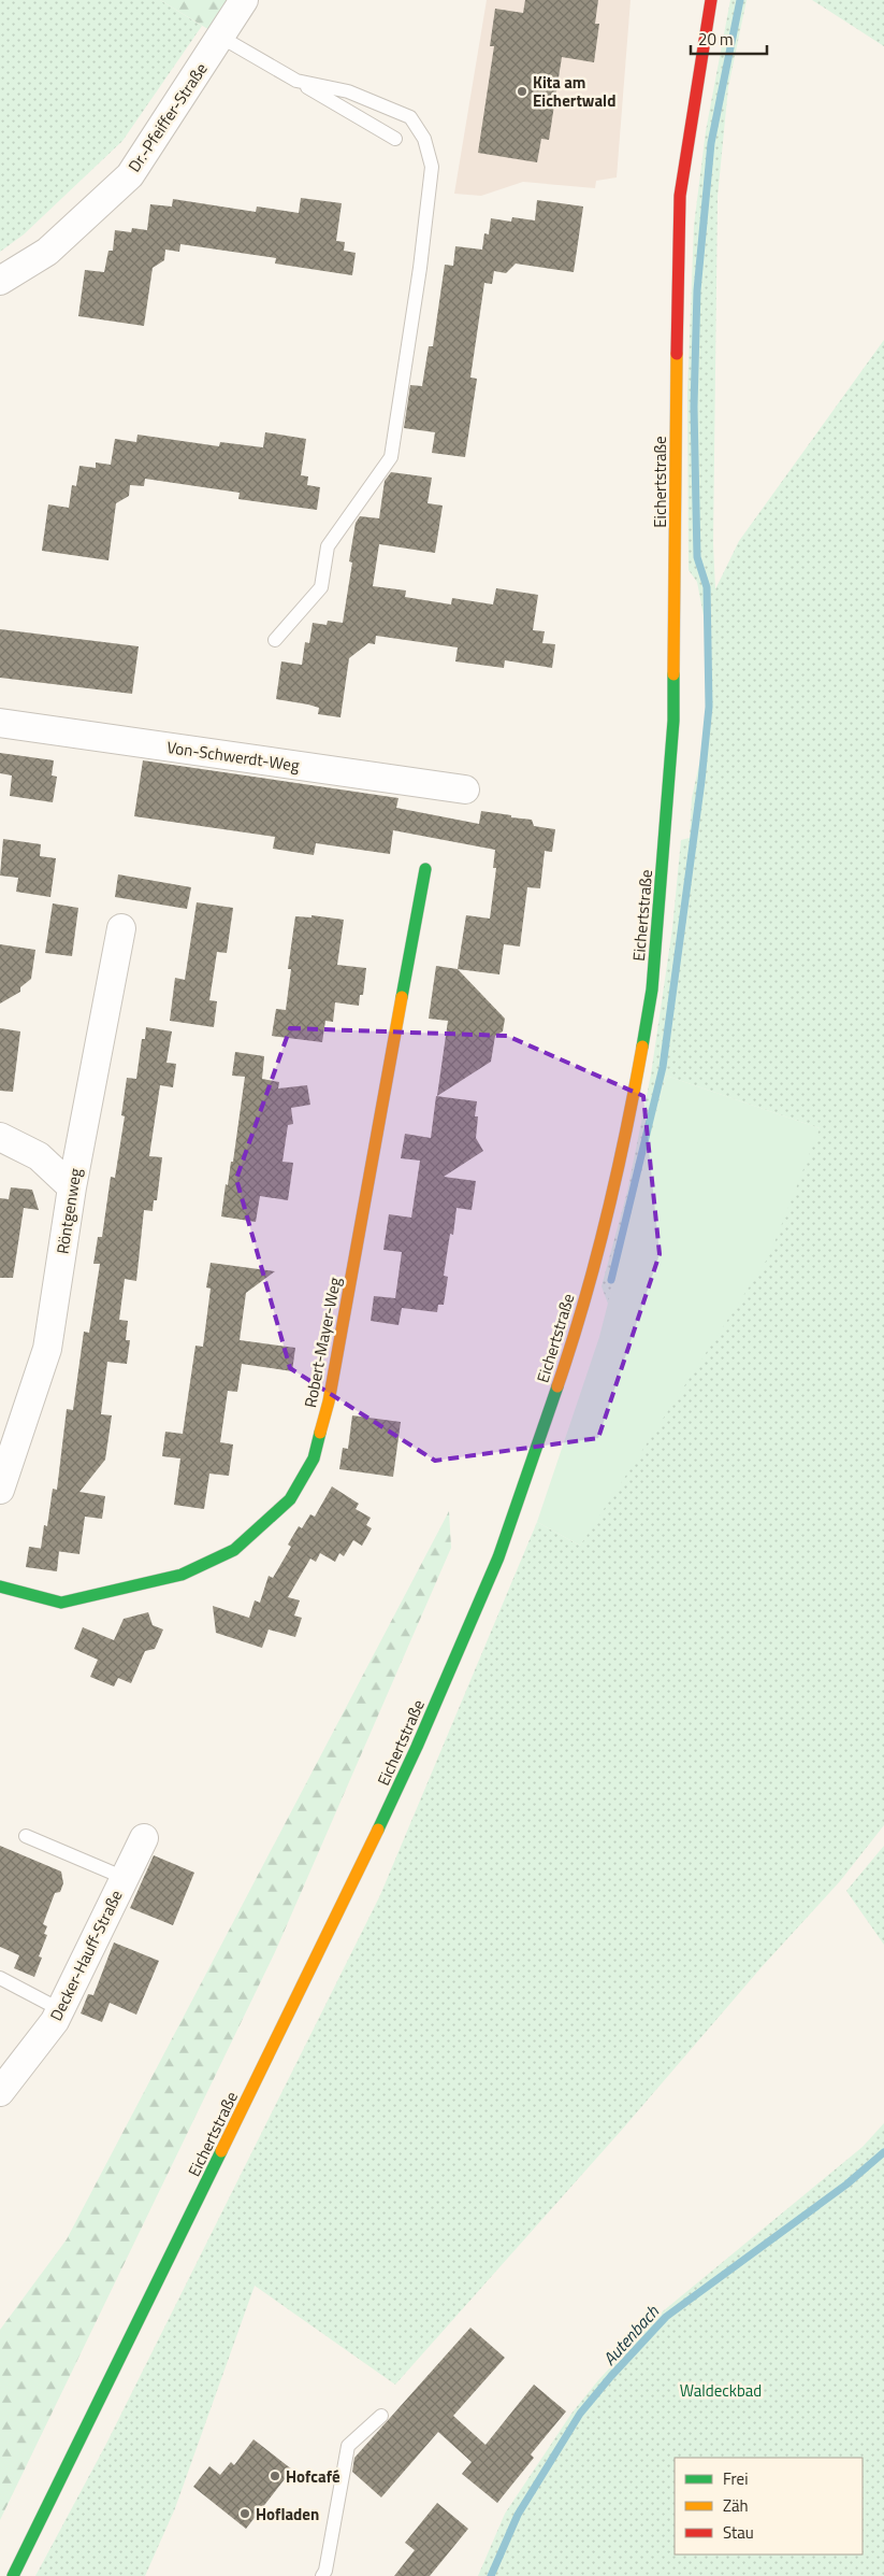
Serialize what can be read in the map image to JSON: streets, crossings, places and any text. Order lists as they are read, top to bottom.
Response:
{
  "streets": {
    "street": [
      "Dr.-Pfeiffer-Straße",
      "Eichertstraße",
      "Von-Schwerdt-Weg",
      "Röntgenweg",
      "Robert-Mayer-Weg",
      "Decker-Hauff-Straße"
    ]
  },
  "water": ["Autenbach"],
  "parks": ["Waldeckbad"],
  "places": ["Kita am Eichertwald", "Hofcafé", "Hofladen"],
  "legend": ["Frei", "Zäh", "Stau"],
  "scale_bar": "20 m"
}
